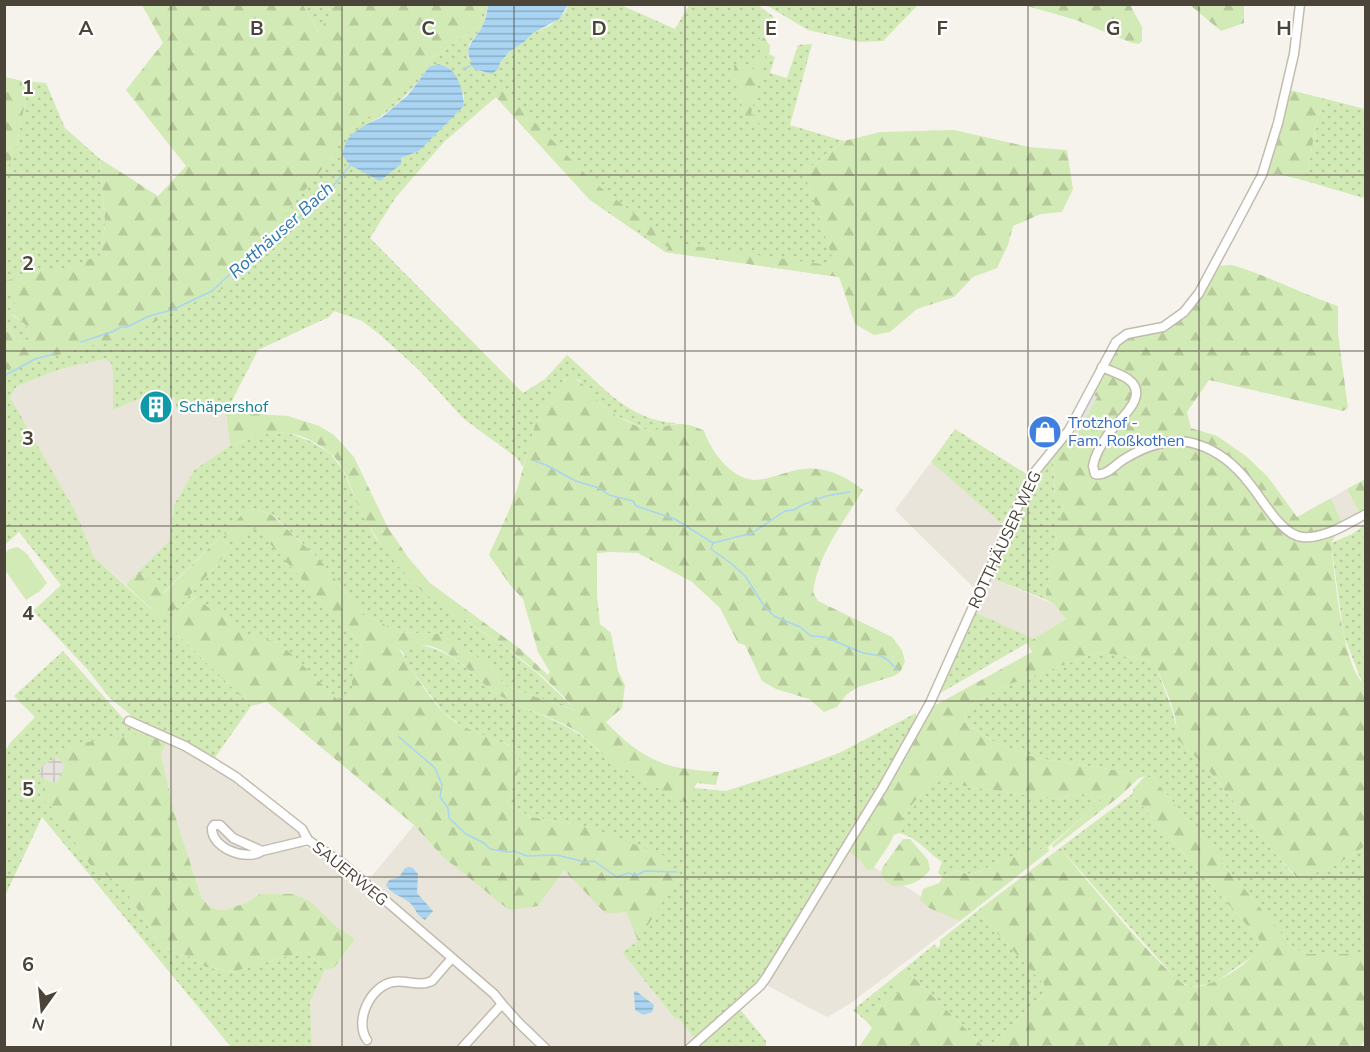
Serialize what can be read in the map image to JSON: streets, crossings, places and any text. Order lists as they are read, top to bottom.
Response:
{
  "streets": {
    "street": ["ROTTHÄUSER WEG", "SAUERWEG"]
  },
  "water": ["Rotthäuser Bach"],
  "places": {
    "building": ["Schäpershof"],
    "shop": ["Trotzhof - Fam. Roßkothen"]
  },
  "north": "bottom",
  "grid": {
    "columns": [
      "A",
      "B",
      "C",
      "D",
      "E",
      "F",
      "G",
      "H"
    ],
    "rows": [
      "1",
      "2",
      "3",
      "4",
      "5",
      "6"
    ]
  }
}
